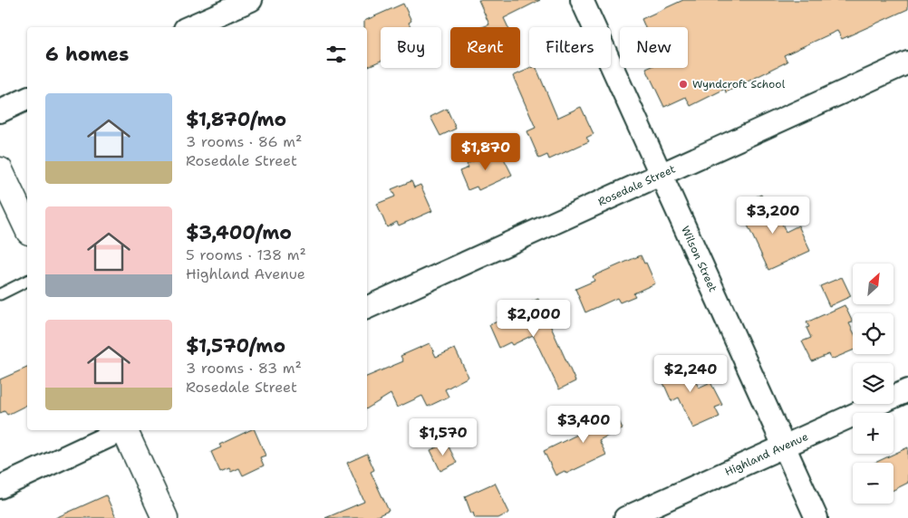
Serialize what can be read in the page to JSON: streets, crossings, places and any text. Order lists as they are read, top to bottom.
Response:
{
  "streets": {
    "street": ["Rosedale Street", "Wilson Street", "Highland Avenue"]
  },
  "crossings": [
    ["Rosedale Street", "Wilson Street"],
    ["Wilson Street", "Highland Avenue"]
  ],
  "places": ["Wyndcroft School"],
  "north": "top right",
  "page": {
    "chip": [
      "Buy",
      "Rent",
      "Filters",
      "New"
    ],
    "heading": "6 homes",
    "list": [
      {
        "name": "$1,870/mo",
        "note": "3 rooms · 86 m² · Rosedale Street"
      },
      {
        "name": "$3,400/mo",
        "note": "5 rooms · 138 m² · Highland Avenue"
      },
      {
        "name": "$1,570/mo",
        "note": "3 rooms · 83 m² · Rosedale Street"
      }
    ],
    "price": [
      "$1,870",
      "$3,200",
      "$2,000",
      "$2,240",
      "$3,400",
      "$1,570"
    ],
    "map_buttons": ["+", "−"]
  }
}
